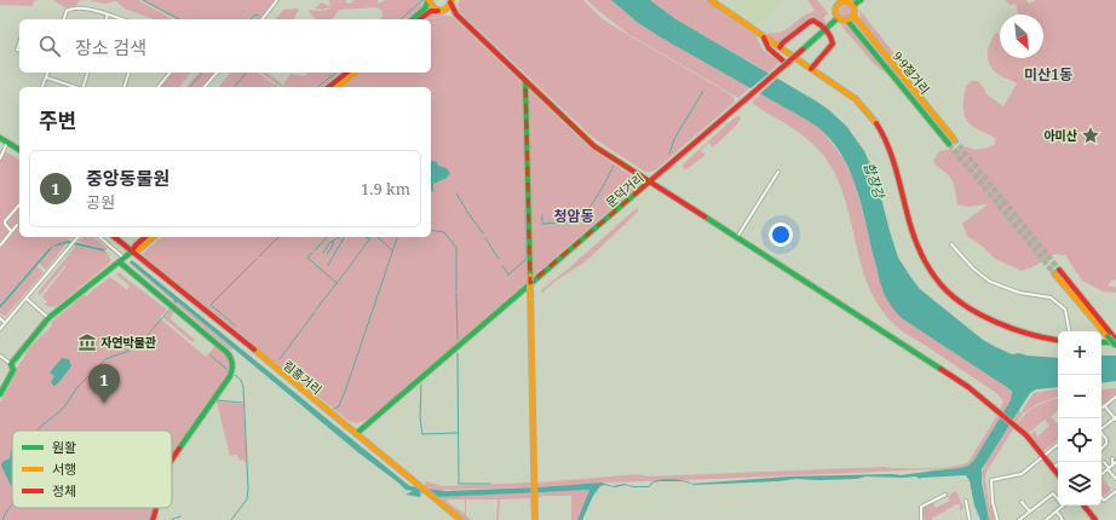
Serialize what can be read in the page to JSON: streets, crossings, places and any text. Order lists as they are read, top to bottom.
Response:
{
  "streets": {
    "main road": ["9·9절거리", "문덕거리", "림흥거리"]
  },
  "crossings": [
    ["9·9절거리", "문덕거리"],
    ["문덕거리", "림흥거리"]
  ],
  "districts": ["미산1동", "청암동"],
  "water": ["합장강"],
  "places": {
    "place": ["아미산"],
    "museum": ["자연박물관"]
  },
  "legend": ["원활", "서행", "정체"],
  "north": "bottom right",
  "page": {
    "search": "장소 검색",
    "heading": "주변",
    "list": [
      {
        "mark": "1",
        "name": "중앙동물원",
        "note": "공원",
        "value": "1.9 km"
      }
    ],
    "map_buttons": ["+", "−"],
    "pins": "1"
  }
}
